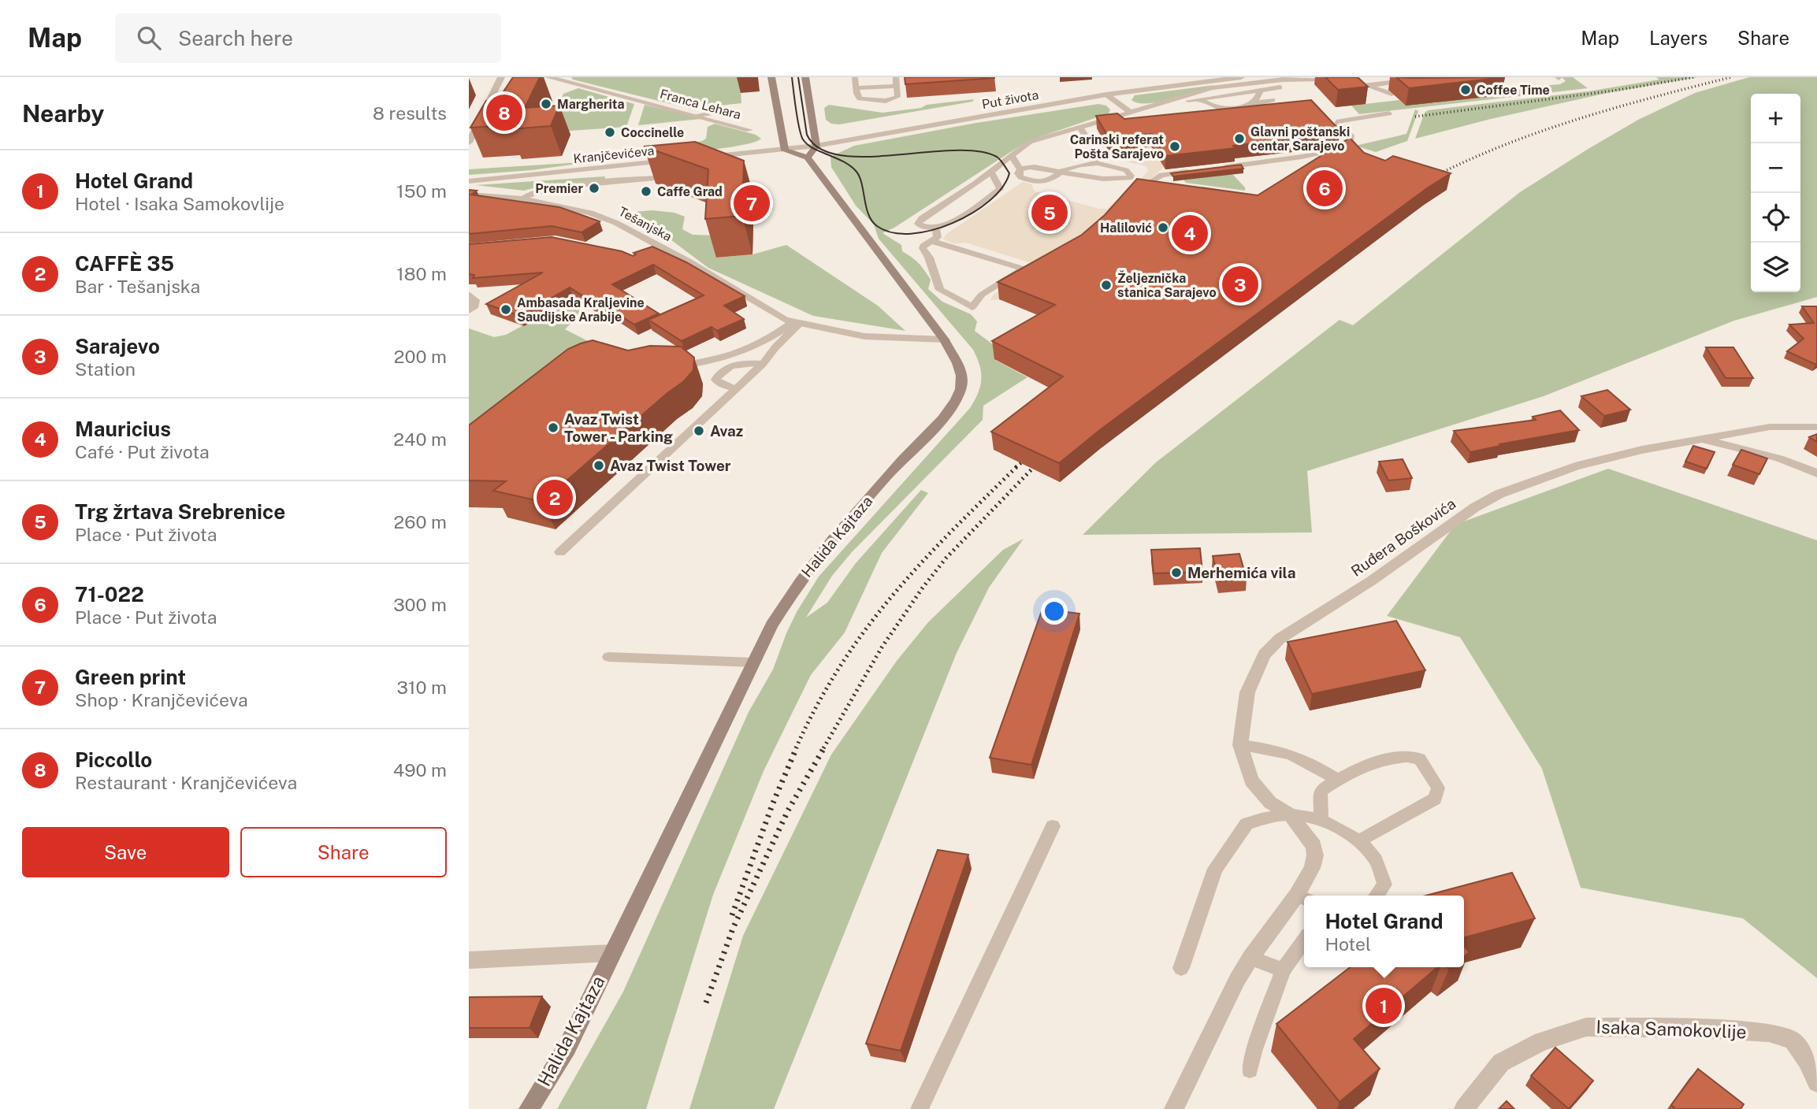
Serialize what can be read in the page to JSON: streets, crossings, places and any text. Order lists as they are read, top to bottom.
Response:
{
  "streets": {
    "main road": ["Halida Kajtaza"],
    "street": [
      "Put života",
      "Franca Lehara",
      "Kranjčevićeva",
      "Tešanjska",
      "Ruđera Boškovića",
      "Isaka Samokovlije"
    ]
  },
  "crossings": [
    ["Tešanjska", "Halida Kajtaza"]
  ],
  "places": [
    "Coffee Time",
    "Margherita",
    "Coccinelle",
    "Glavni poštanski centar Sarajevo",
    "Carinski referat Pošta Sarajevo",
    "Premier",
    "Caffe Grad",
    "Halilović",
    "Željeznička stanica Sarajevo",
    "Ambasada Kraljevine Saudijske Arabije",
    "Avaz Twist Tower - Parking",
    "Avaz",
    "Avaz Twist Tower",
    "Merhemića vila"
  ],
  "page": {
    "header": "Map",
    "search": "Search here",
    "nav": ["Map", "Layers", "Share"],
    "heading": ["Nearby", "8 results"],
    "pins": [
      "8",
      "6",
      "7",
      "5",
      "4",
      "3",
      "2",
      "1"
    ],
    "map_buttons": ["+", "−"],
    "list": [
      {
        "mark": "1",
        "name": "Hotel Grand",
        "note": "Hotel · Isaka Samokovlije",
        "value": "150 m"
      },
      {
        "mark": "2",
        "name": "CAFFÈ 35",
        "note": "Bar · Tešanjska",
        "value": "180 m"
      },
      {
        "mark": "3",
        "name": "Sarajevo",
        "note": "Station",
        "value": "200 m"
      },
      {
        "mark": "4",
        "name": "Mauricius",
        "note": "Café · Put života",
        "value": "240 m"
      },
      {
        "mark": "5",
        "name": "Trg žrtava Srebrenice",
        "note": "Place · Put života",
        "value": "260 m"
      },
      {
        "mark": "6",
        "name": "71-022",
        "note": "Place · Put života",
        "value": "300 m"
      },
      {
        "mark": "7",
        "name": "Green print",
        "note": "Shop · Kranjčevićeva",
        "value": "310 m"
      },
      {
        "mark": "8",
        "name": "Piccollo",
        "note": "Restaurant · Kranjčevićeva",
        "value": "490 m"
      }
    ],
    "buttons": ["Save", "Share"],
    "popup": ["Hotel Grand", "Hotel"]
  }
}
